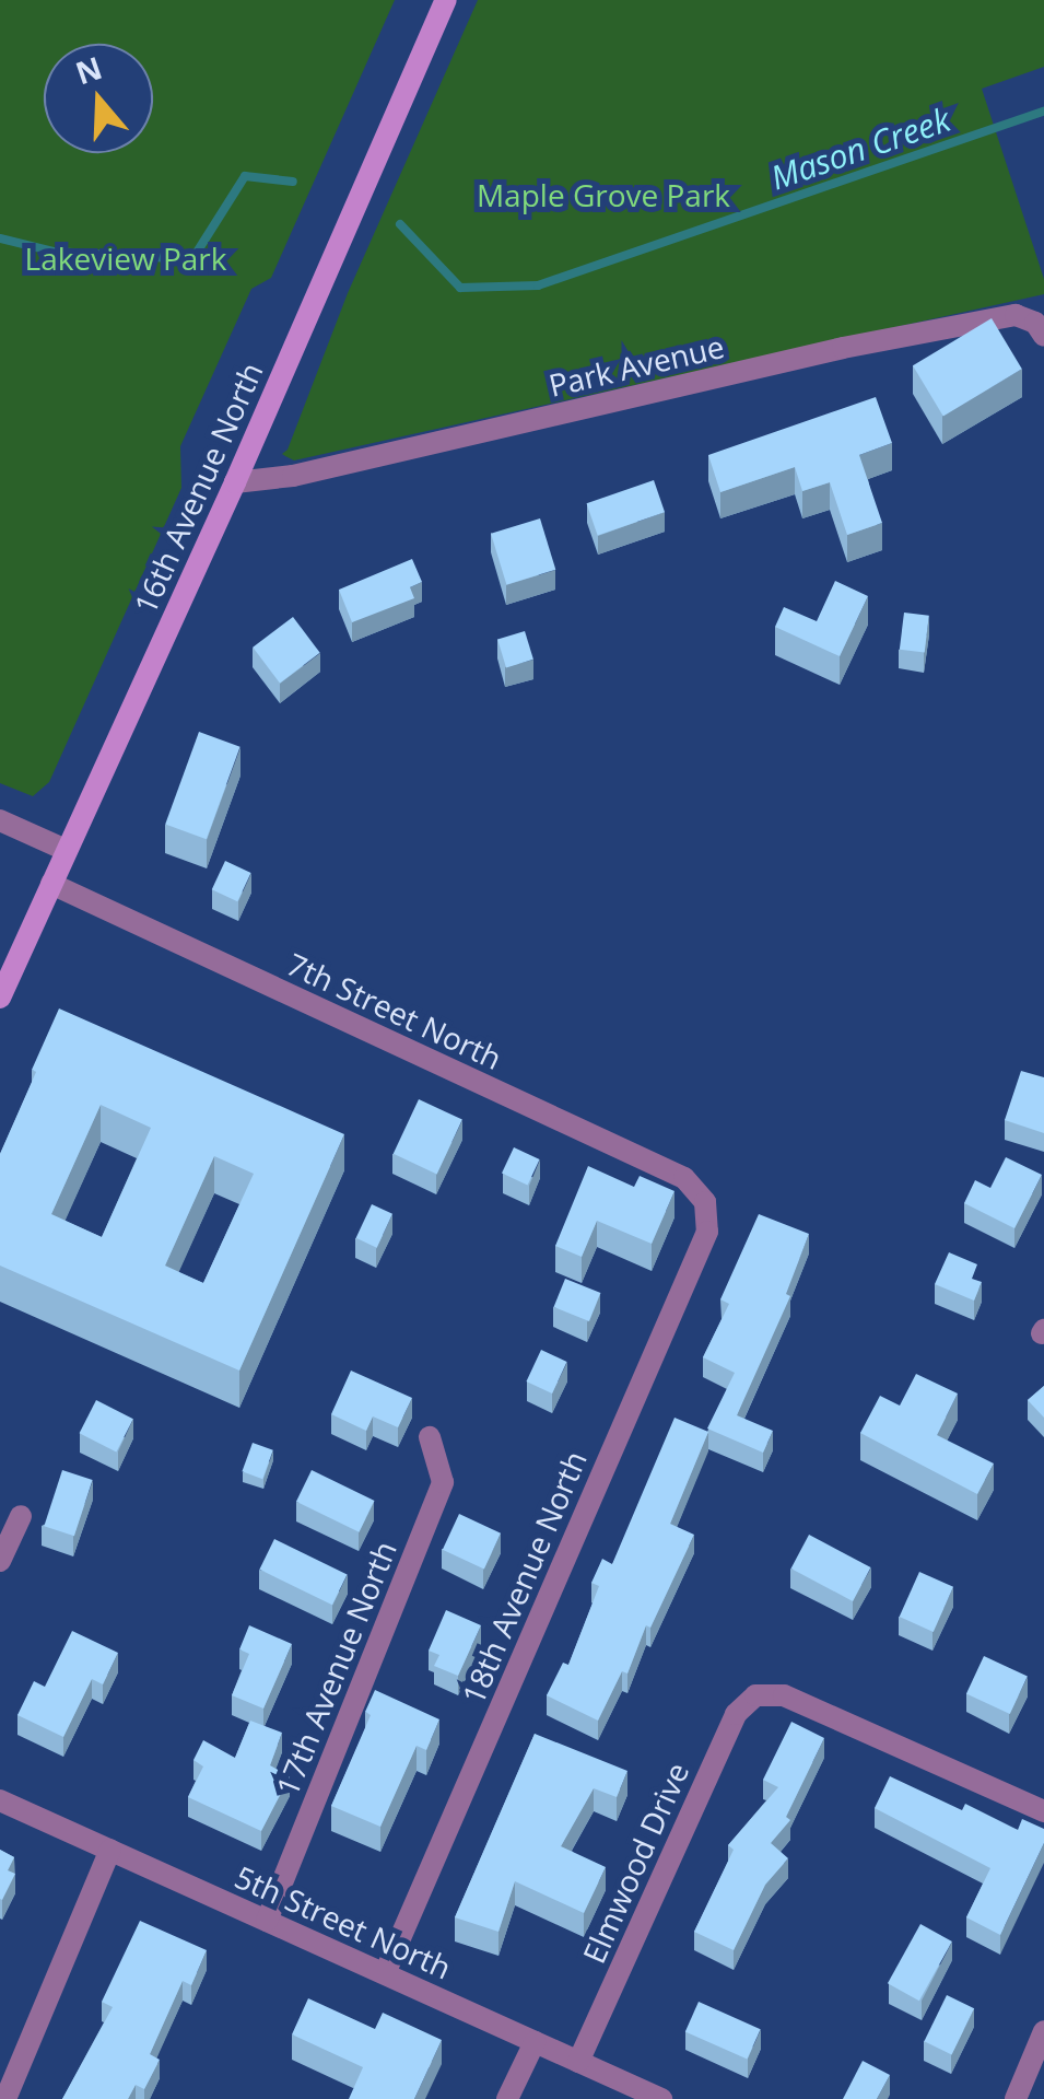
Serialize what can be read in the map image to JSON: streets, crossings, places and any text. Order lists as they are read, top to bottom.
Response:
{
  "streets": {
    "main road": ["16th Avenue North"],
    "street": [
      "Park Avenue",
      "7th Street North",
      "18th Avenue North",
      "17th Avenue North",
      "Elmwood Drive",
      "5th Street North"
    ]
  },
  "crossings": [
    ["Park Avenue", "16th Avenue North"],
    ["16th Avenue North", "7th Street North"],
    ["7th Street North", "18th Avenue North"],
    ["18th Avenue North", "5th Street North"],
    ["17th Avenue North", "5th Street North"],
    ["Elmwood Drive", "5th Street North"]
  ],
  "water": ["Mason Creek"],
  "parks": ["Maple Grove Park", "Lakeview Park"],
  "north": "top"
}
